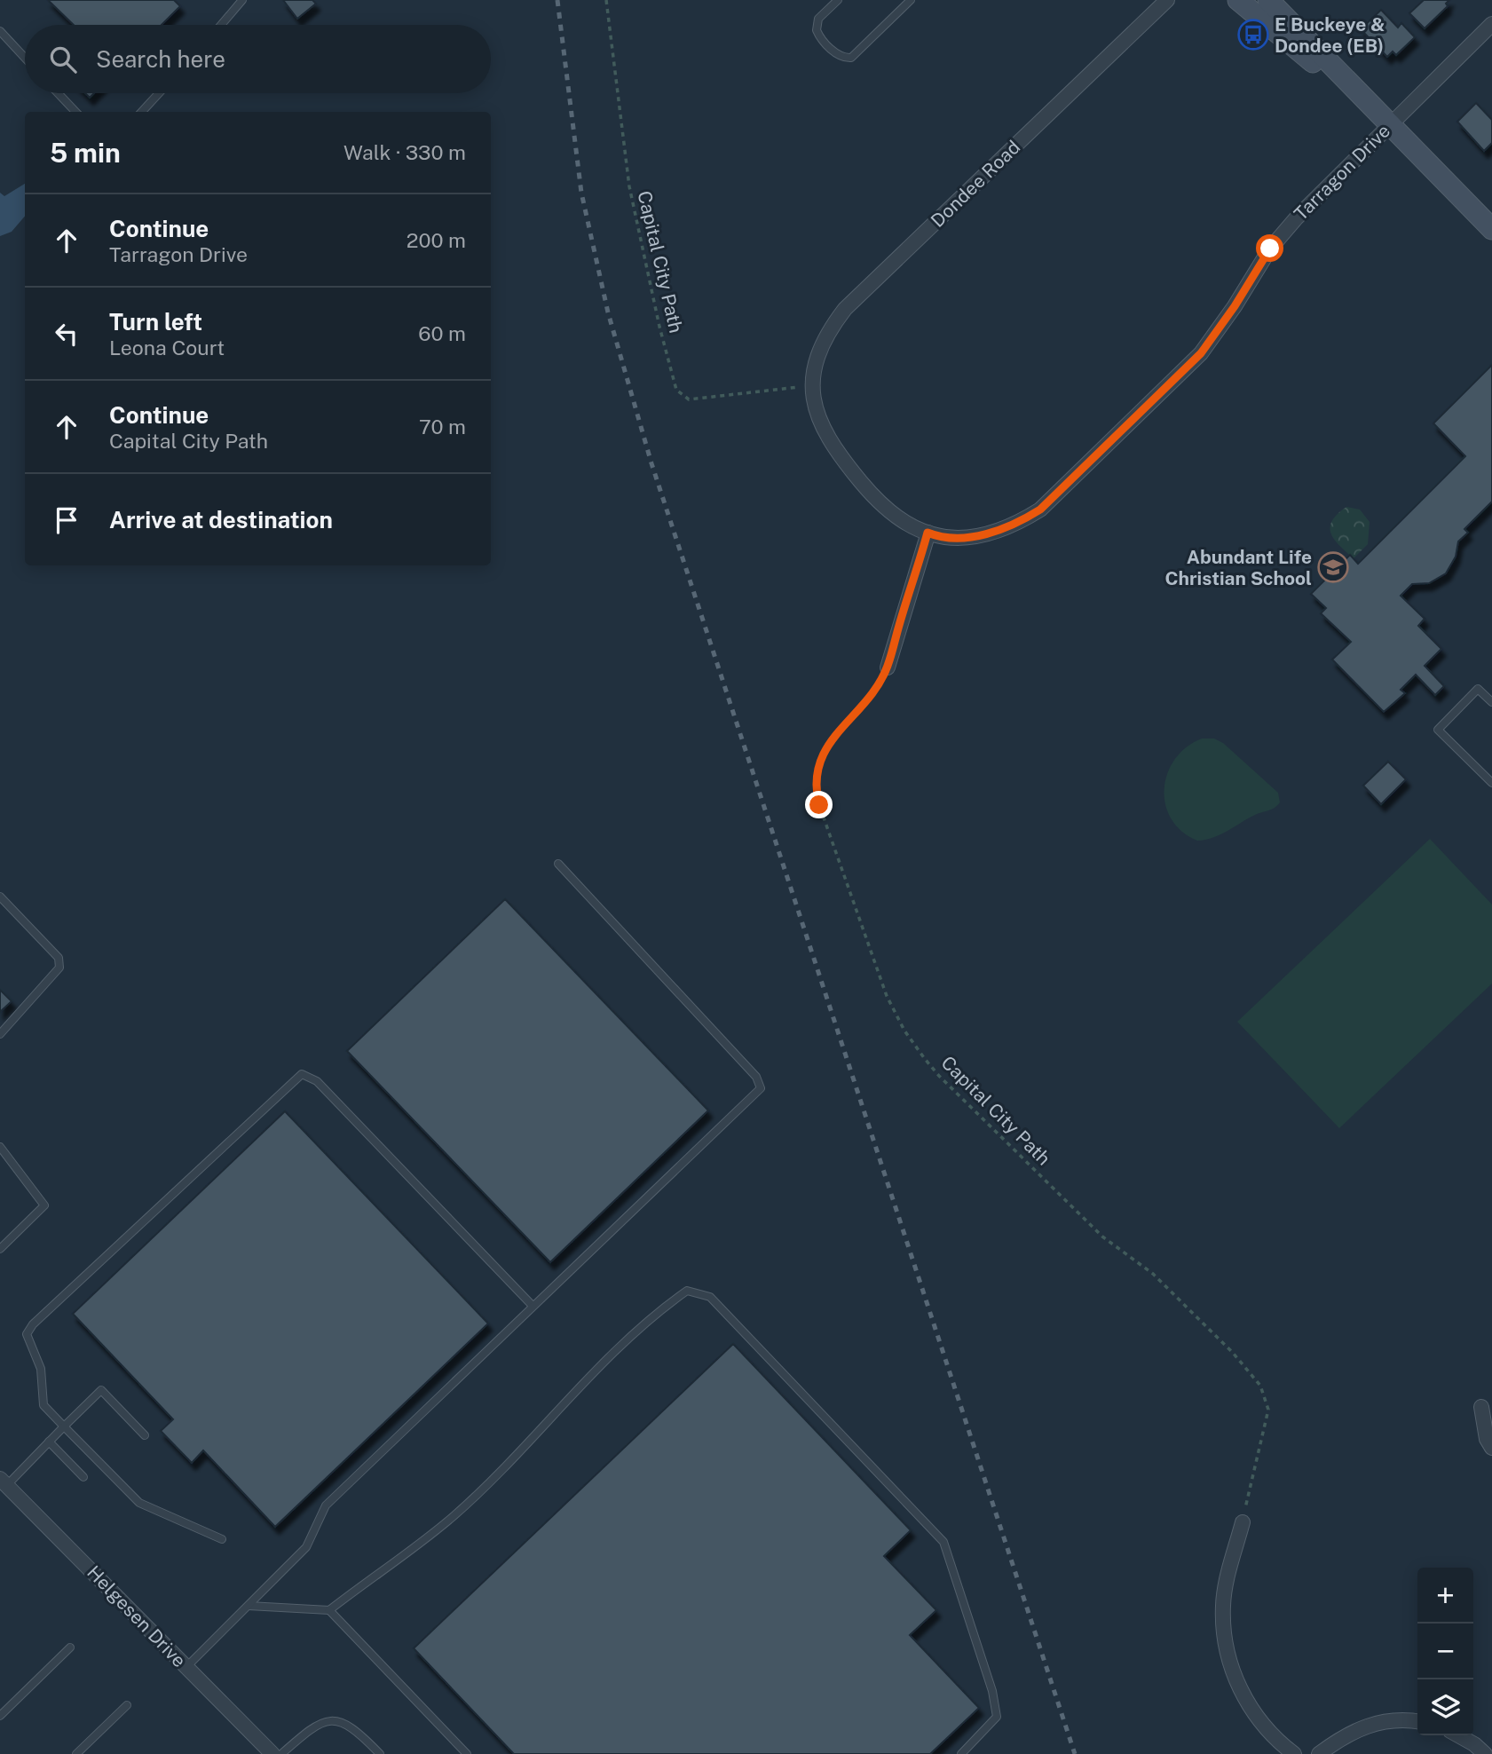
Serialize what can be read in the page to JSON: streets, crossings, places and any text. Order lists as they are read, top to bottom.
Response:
{
  "streets": {
    "street": ["Tarragon Drive", "Dondee Road", "Helgesen Drive"],
    "path": ["Capital City Path"]
  },
  "crossings": [
    ["Tarragon Drive", "Dondee Road"],
    ["Tarragon Drive", "Capital City Path"],
    ["Dondee Road", "Capital City Path"]
  ],
  "places": {
    "bus stop": ["E Buckeye & Dondee (EB)"],
    "school or university": ["Abundant Life Christian School"]
  },
  "page": {
    "search": "Search here",
    "heading": ["5 min", "Walk · 330 m"],
    "list": [
      ["Continue", "Tarragon Drive", "200 m"],
      ["Turn left", "Leona Court", "60 m"],
      ["Continue", "Capital City Path", "70 m"],
      "Arrive at destination"
    ],
    "map_buttons": ["+", "−"]
  }
}
